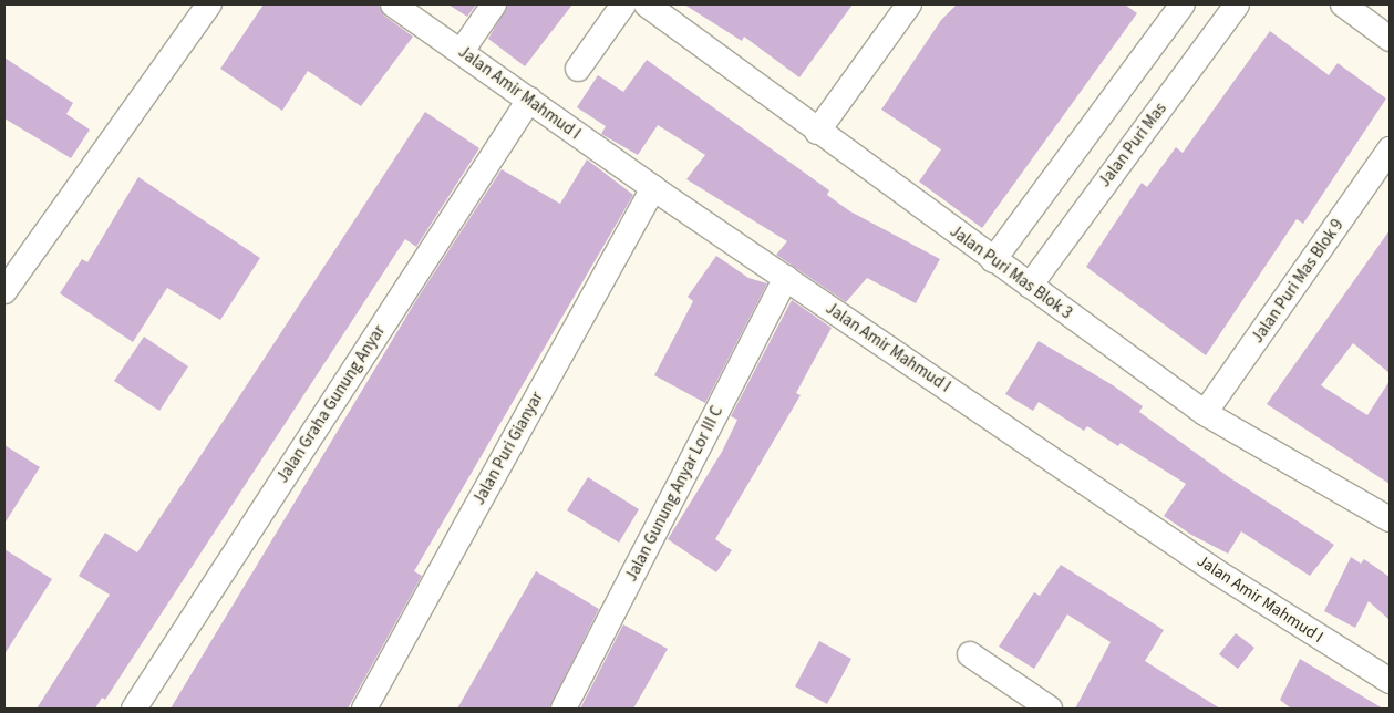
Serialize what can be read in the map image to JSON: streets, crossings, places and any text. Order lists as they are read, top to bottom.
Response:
{
  "streets": {
    "street": [
      "Jalan Amir Mahmud I",
      "Jalan Puri Mas",
      "Jalan Puri Mas Blok 3",
      "Jalan Puri Mas Blok 9",
      "Jalan Graha Gunung Anyar",
      "Jalan Puri Gianyar",
      "Jalan Gunung Anyar Lor III C"
    ]
  },
  "crossings": [
    ["Jalan Amir Mahmud I", "Jalan Graha Gunung Anyar"],
    ["Jalan Amir Mahmud I", "Jalan Puri Gianyar"],
    ["Jalan Amir Mahmud I", "Jalan Gunung Anyar Lor III C"],
    ["Jalan Puri Mas", "Jalan Puri Mas Blok 3"],
    ["Jalan Puri Mas Blok 3", "Jalan Puri Mas Blok 9"]
  ]
}
